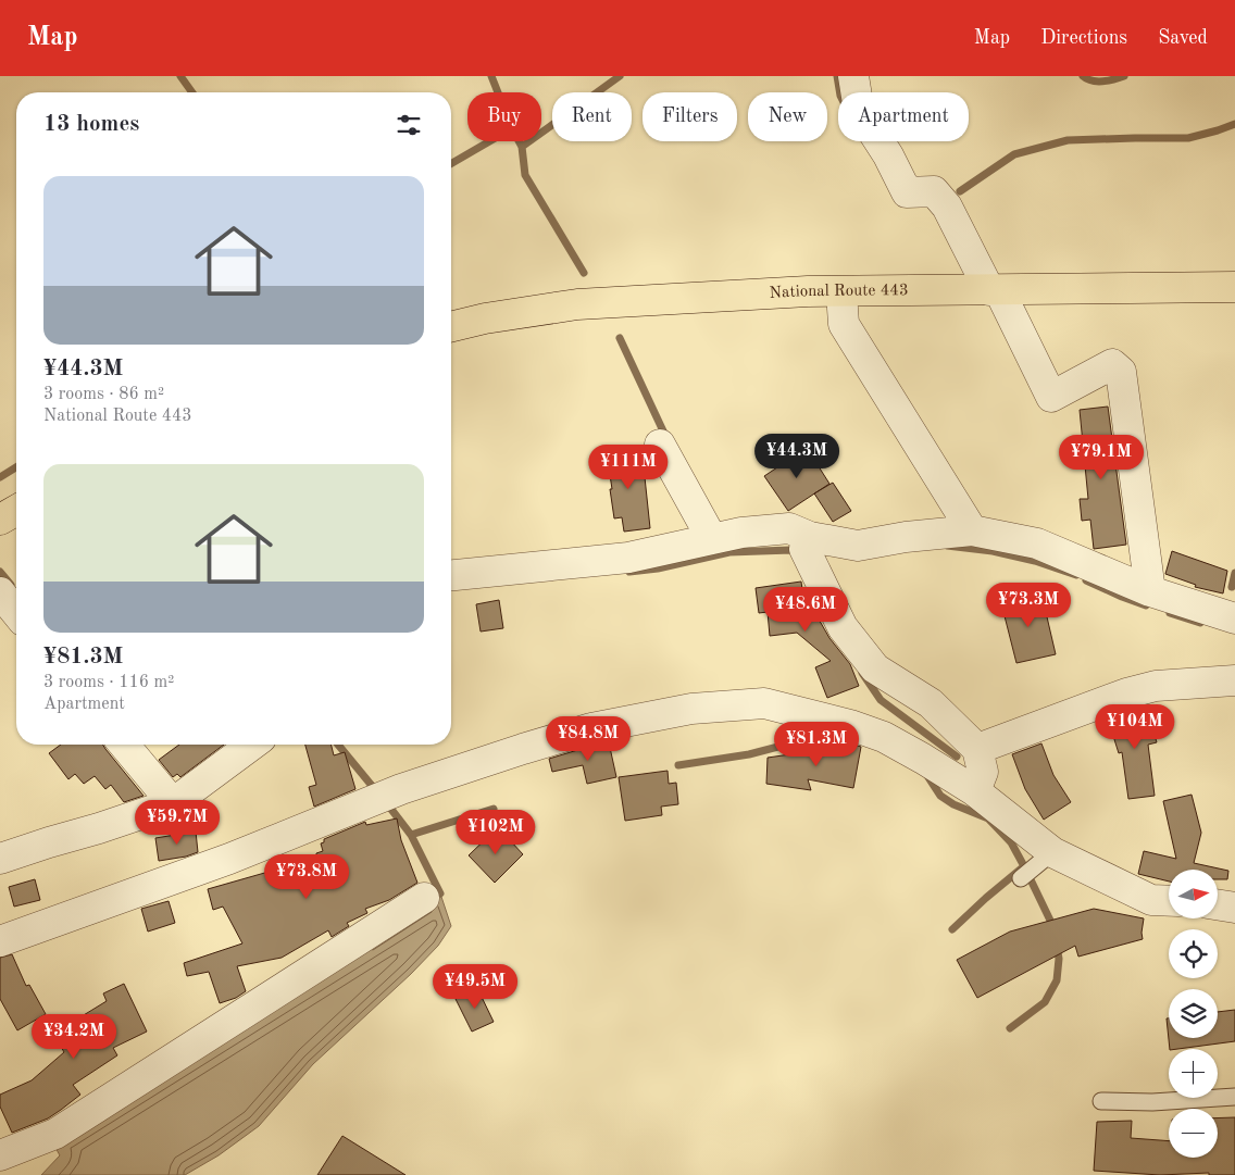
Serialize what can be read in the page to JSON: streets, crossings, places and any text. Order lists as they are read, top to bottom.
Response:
{
  "streets": {
    "highway": ["National Route 443"]
  },
  "north": "right",
  "page": {
    "header": "Map",
    "nav": ["Map", "Directions", "Saved"],
    "chip": [
      "Buy",
      "Rent",
      "Filters",
      "New",
      "Apartment"
    ],
    "heading": "13 homes",
    "list": [
      {
        "name": "¥44.3M",
        "note": "3 rooms · 86 m² · National Route 443"
      },
      {
        "name": "¥81.3M",
        "note": "3 rooms · 116 m² · Apartment"
      }
    ],
    "price": [
      "¥44.3M",
      "¥79.1M",
      "¥111M",
      "¥73.3M",
      "¥48.6M",
      "¥104M",
      "¥84.8M",
      "¥81.3M",
      "¥59.7M",
      "¥102M",
      "¥73.8M",
      "¥49.5M",
      "¥34.2M"
    ],
    "map_buttons": ["+", "−"]
  }
}
